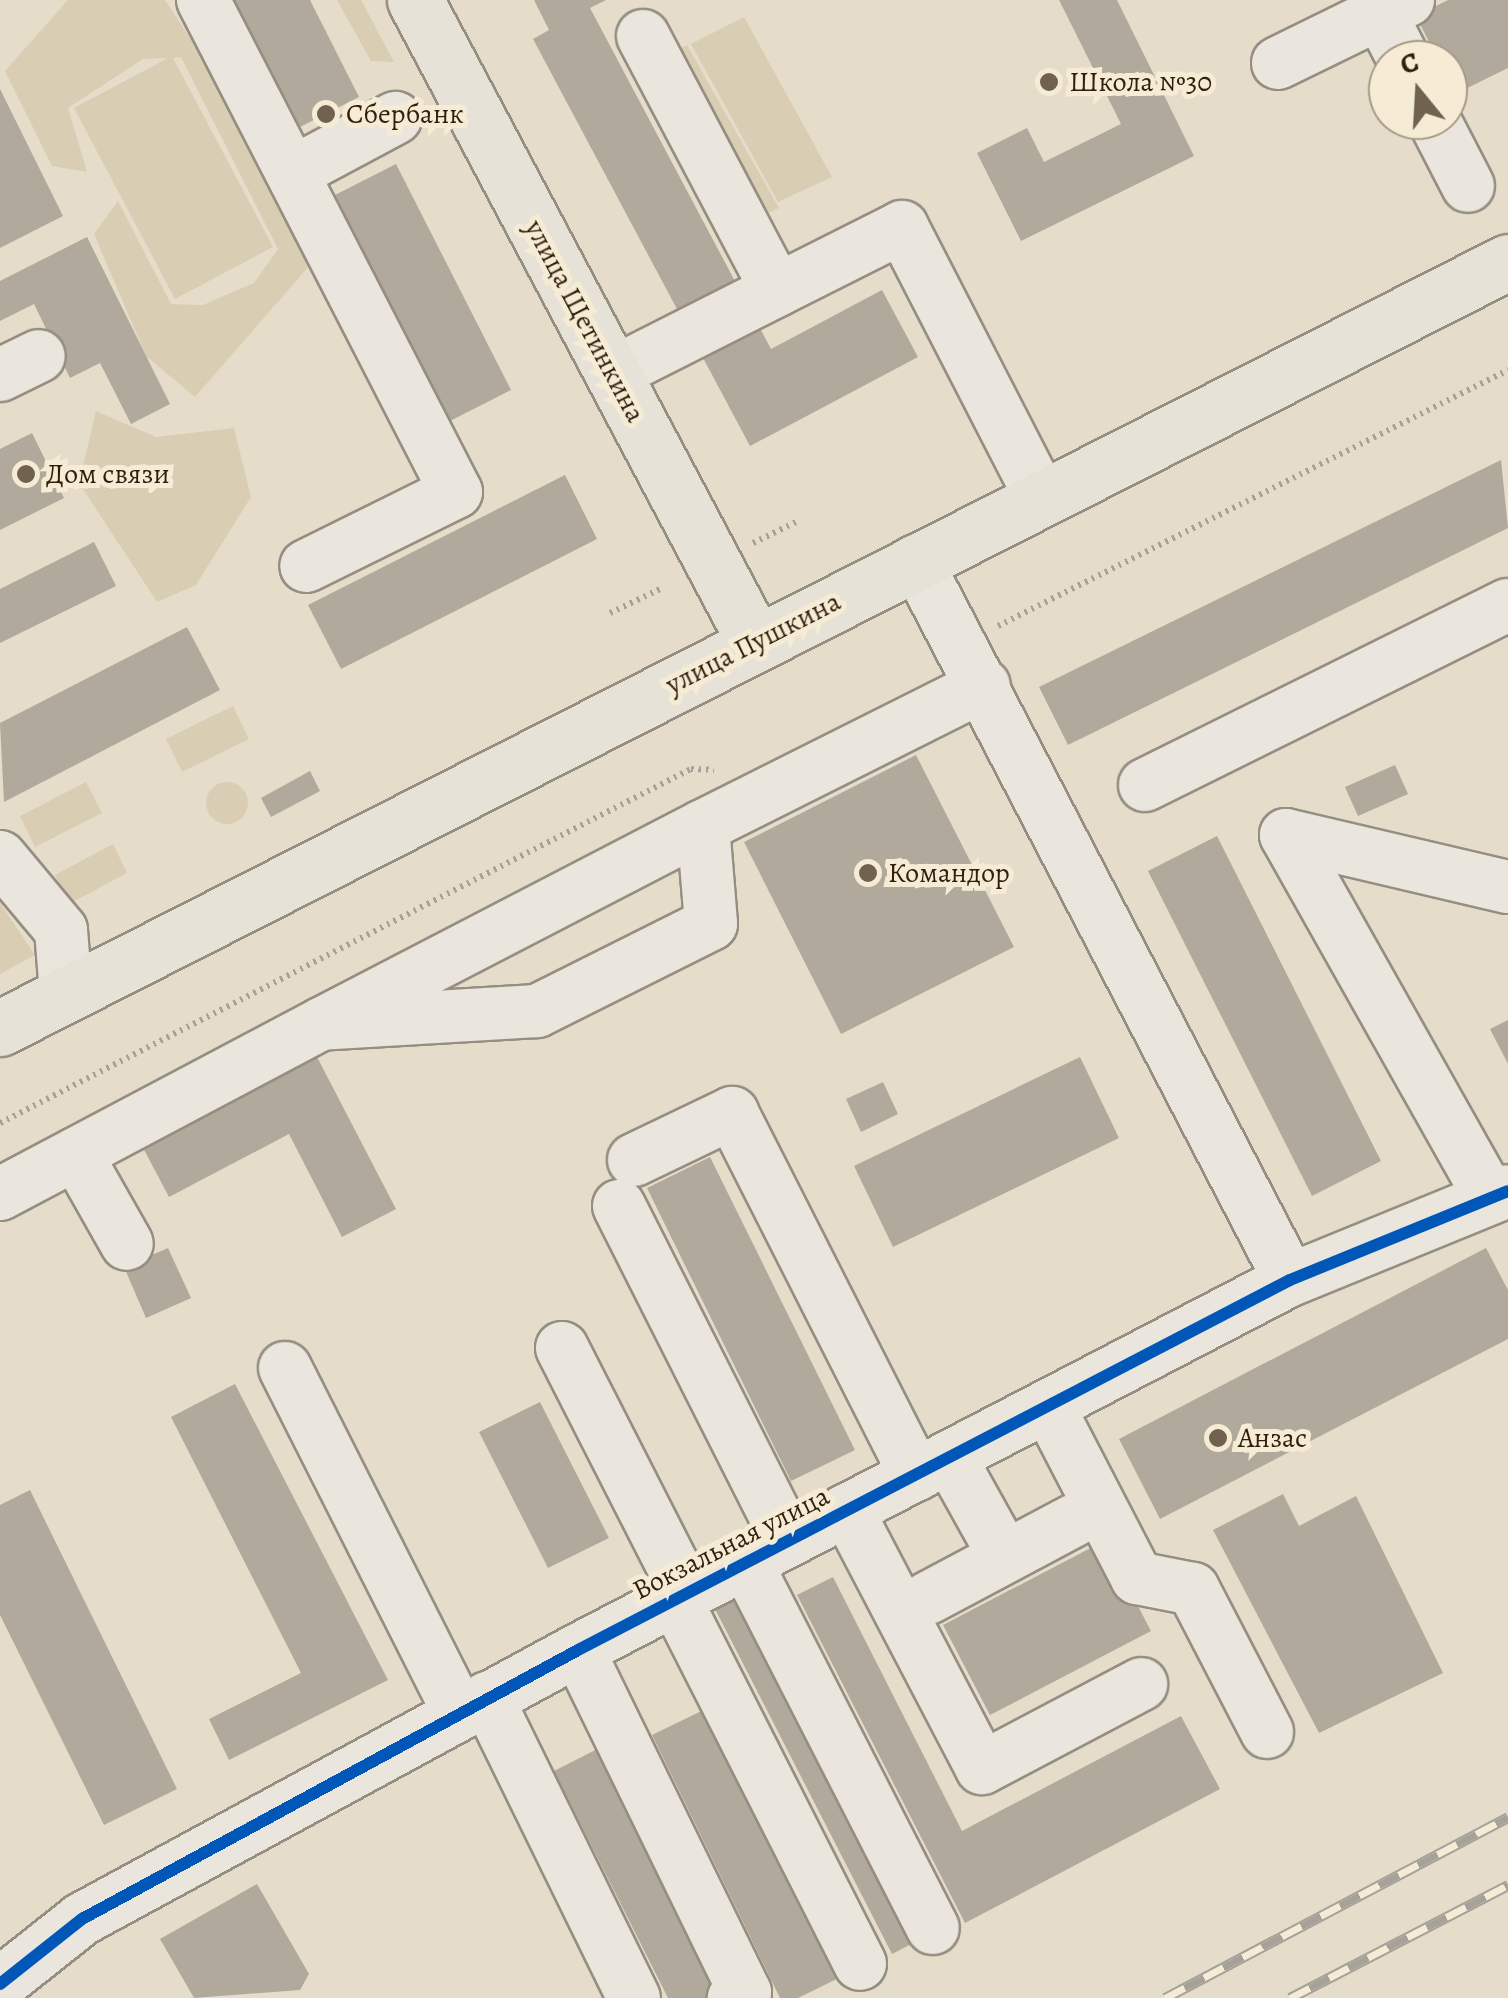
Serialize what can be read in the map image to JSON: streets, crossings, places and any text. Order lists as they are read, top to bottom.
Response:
{
  "streets": {
    "main road": ["улица Щетинкина", "улица Пушкина"],
    "street": ["Вокзальная улица"]
  },
  "crossings": [
    ["улица Щетинкина", "улица Пушкина"]
  ],
  "places": [
    "Школа №30",
    "Сбербанк",
    "Дом связи",
    "Командор",
    "Анзас"
  ],
  "north": "top"
}
